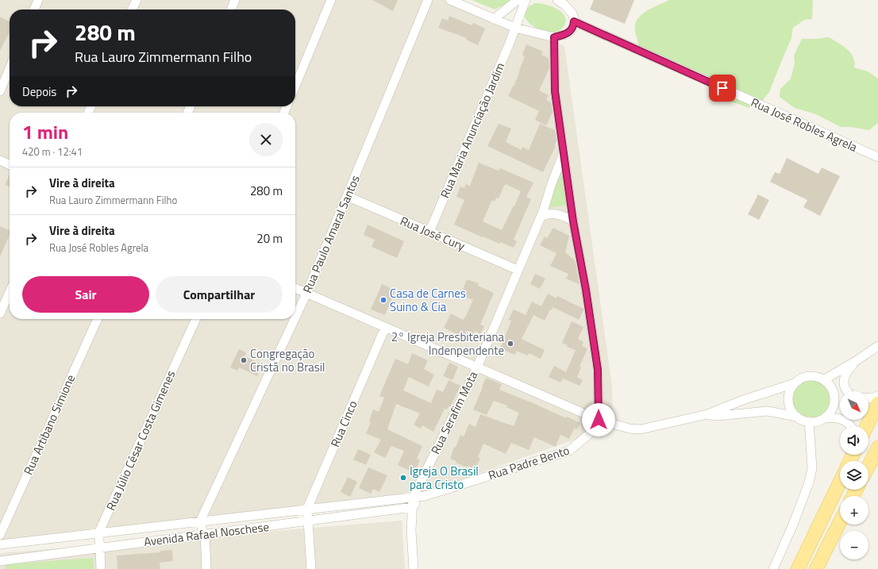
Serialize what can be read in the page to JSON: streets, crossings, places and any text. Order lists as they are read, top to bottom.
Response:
{
  "streets": {
    "street": [
      "Rua José Robles Agrela",
      "Rua Maria Anunciação Jardim",
      "Rua José Cury",
      "Rua Paulo Amaral Santos",
      "Rua Serafim Mota",
      "Rua Cinco",
      "Rua Artibano Simione",
      "Rua Júlio César Costa Gimenes",
      "Rua Padre Bento",
      "Avenida Rafael Noschese"
    ]
  },
  "crossings": [
    ["Rua Maria Anunciação Jardim", "Rua José Cury"],
    ["Rua José Cury", "Rua Paulo Amaral Santos"],
    ["Rua José Cury", "Rua Serafim Mota"],
    ["Rua Paulo Amaral Santos", "Avenida Rafael Noschese"],
    ["Rua Serafim Mota", "Rua Padre Bento"],
    ["Rua Serafim Mota", "Avenida Rafael Noschese"],
    ["Rua Cinco", "Avenida Rafael Noschese"],
    ["Rua Júlio César Costa Gimenes", "Avenida Rafael Noschese"],
    ["Rua Padre Bento", "Avenida Rafael Noschese"]
  ],
  "places": [
    "Casa de Carnes Suino & Cia",
    "2° Igreja Presbiteriana Indenpendente",
    "Congregação Cristã no Brasil",
    "Igreja O Brasil para Cristo"
  ],
  "north": "bottom right",
  "page": {
    "turn": ["280 m", "Rua Lauro Zimmermann Filho"],
    "then": "Depois",
    "heading": ["1 min", "420 m · 12:41"],
    "list": [
      {
        "name": "Vire à direita",
        "note": "Rua Lauro Zimmermann Filho",
        "value": "280 m"
      },
      {
        "name": "Vire à direita",
        "note": "Rua José Robles Agrela",
        "value": "20 m"
      }
    ],
    "buttons": ["Sair", "Compartilhar"],
    "map_buttons": ["+", "−"]
  }
}
